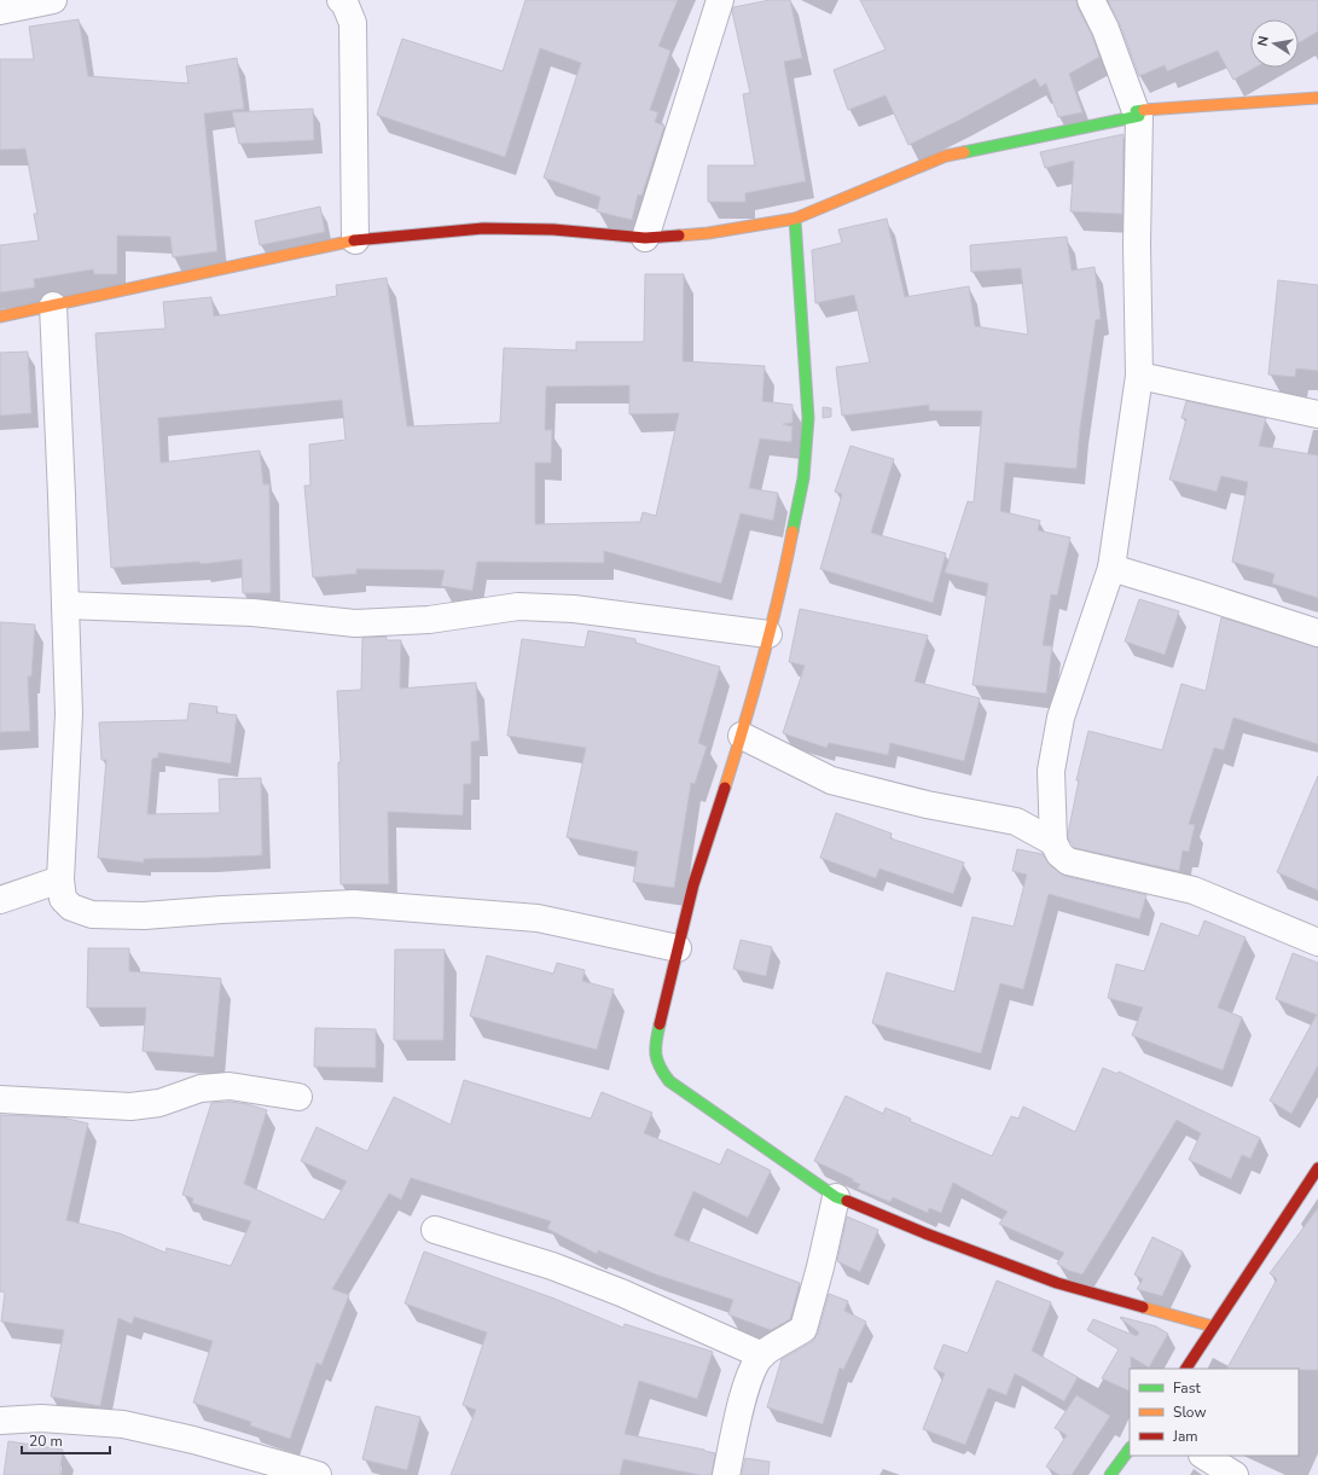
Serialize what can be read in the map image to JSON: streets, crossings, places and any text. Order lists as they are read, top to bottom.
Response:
{
  "legend": ["Fast", "Slow", "Jam"],
  "scale_bar": "20 m",
  "north": "left"
}
